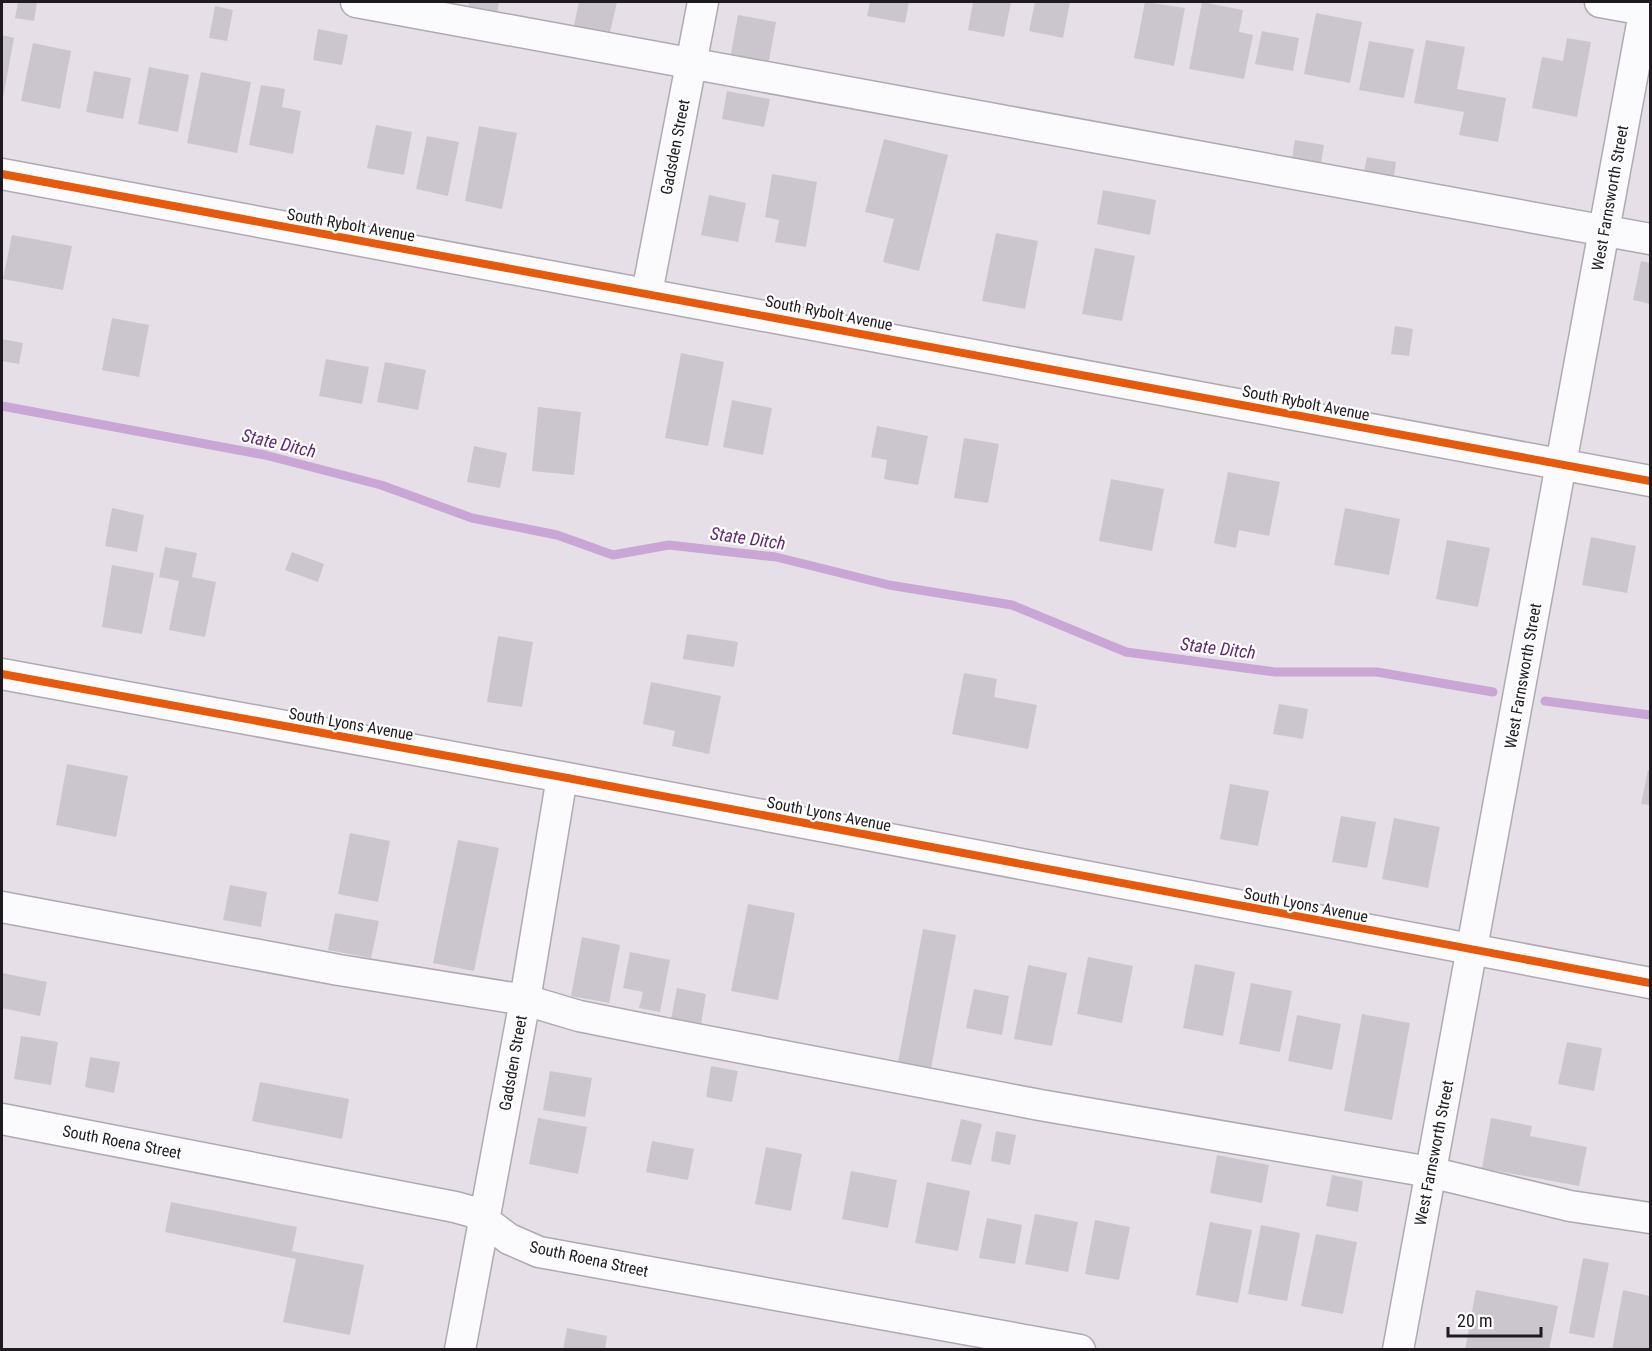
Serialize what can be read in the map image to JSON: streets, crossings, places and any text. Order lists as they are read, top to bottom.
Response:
{
  "streets": {
    "street": [
      "Gadsden Street",
      "West Farnsworth Street",
      "South Rybolt Avenue",
      "South Lyons Avenue",
      "South Roena Street"
    ]
  },
  "crossings": [
    ["Gadsden Street", "South Rybolt Avenue"],
    ["Gadsden Street", "South Lyons Avenue"],
    ["Gadsden Street", "South Roena Street"],
    ["West Farnsworth Street", "South Rybolt Avenue"],
    ["West Farnsworth Street", "South Lyons Avenue"]
  ],
  "water": ["State Ditch"],
  "scale_bar": "20 m"
}
